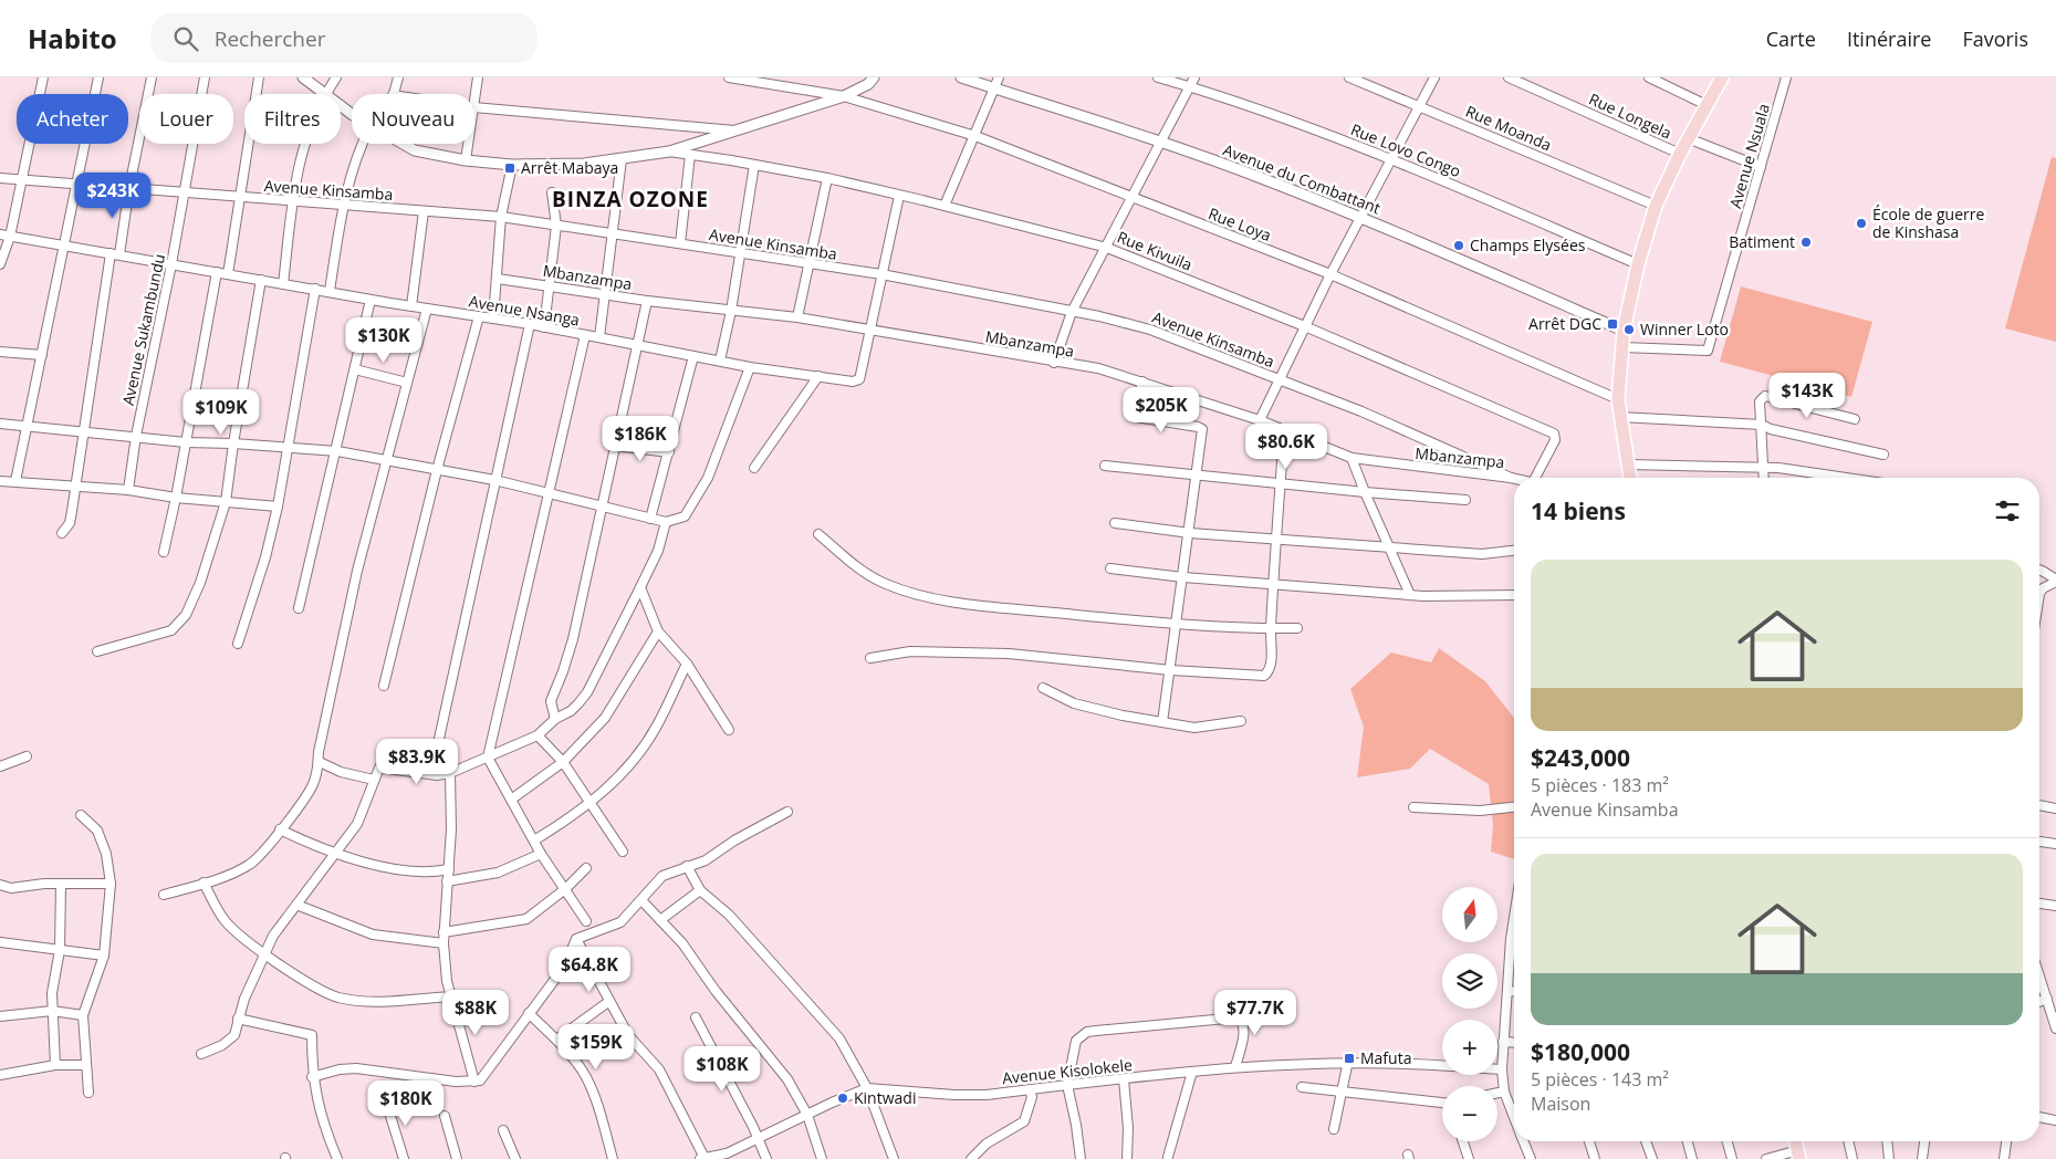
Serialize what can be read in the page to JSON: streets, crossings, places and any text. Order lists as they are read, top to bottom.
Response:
{
  "streets": {
    "street": [
      "Rue Longela",
      "Rue Moanda",
      "Rue Lovo Congo",
      "Avenue Nsuala",
      "Avenue du Combattant",
      "Avenue Kinsamba",
      "Rue Loya",
      "Rue Kivuila",
      "Mbanzampa",
      "Avenue Nsanga",
      "Avenue Sukambundu",
      "Avenue Kisolokele"
    ]
  },
  "crossings": [
    ["Avenue Kinsamba", "Mbanzampa"],
    ["Avenue Kinsamba", "Avenue Nsanga"],
    ["Avenue Kinsamba", "Avenue Sukambundu"],
    ["Rue Kivuila", "Avenue Nsanga"],
    ["Mbanzampa", "Avenue Nsanga"],
    ["Avenue Nsanga", "Avenue Sukambundu"]
  ],
  "districts": ["BINZA OZONE"],
  "places": {
    "transit": ["Arrêt Mabaya", "Arrêt DGC", "Mafuta"],
    "other": [
      "École de guerre de Kinshasa",
      "Batiment",
      "Champs Elysées",
      "Winner Loto",
      "Kintwadi"
    ]
  },
  "north": "top",
  "page": {
    "header": "Habito",
    "search": "Rechercher",
    "nav": ["Carte", "Itinéraire", "Favoris"],
    "chip": [
      "Acheter",
      "Louer",
      "Filtres",
      "Nouveau"
    ],
    "price": [
      "$243K",
      "$130K",
      "$143K",
      "$205K",
      "$109K",
      "$186K",
      "$80.6K",
      "$83.9K",
      "$64.8K",
      "$88K",
      "$77.7K",
      "$159K",
      "$108K",
      "$180K"
    ],
    "heading": "14 biens",
    "list": [
      {
        "name": "$243,000",
        "note": "5 pièces · 183 m² · Avenue Kinsamba"
      },
      {
        "name": "$180,000",
        "note": "5 pièces · 143 m² · Maison"
      }
    ],
    "map_buttons": ["+", "−"]
  }
}
